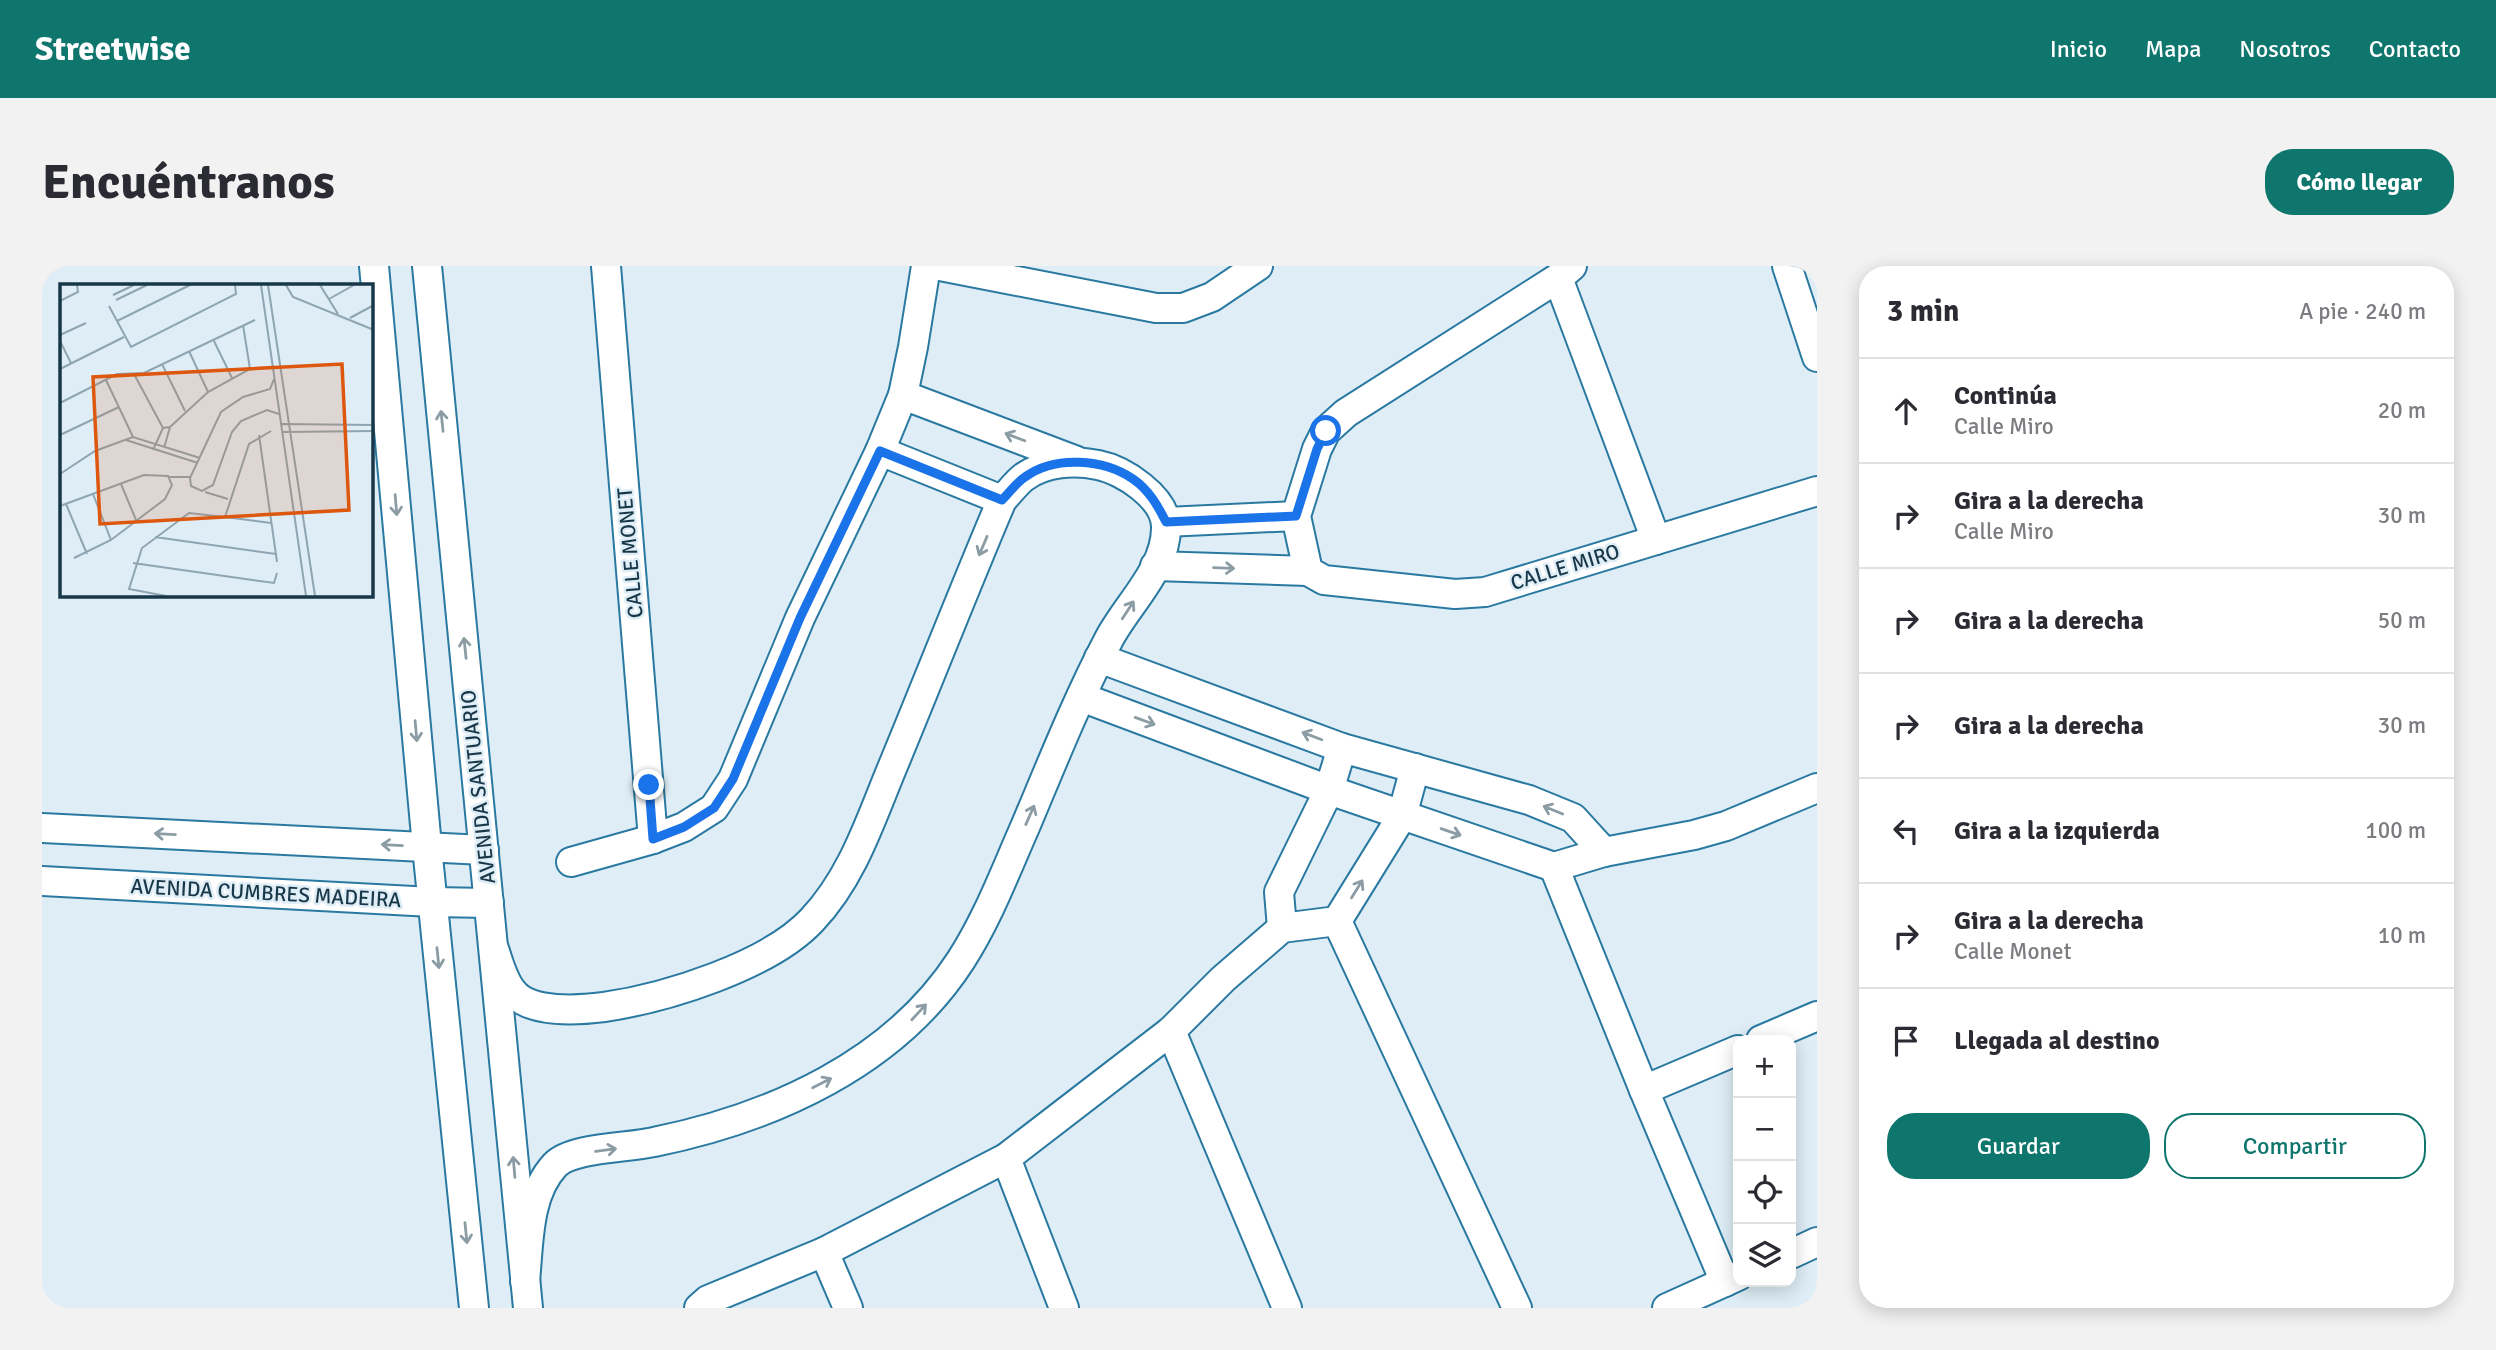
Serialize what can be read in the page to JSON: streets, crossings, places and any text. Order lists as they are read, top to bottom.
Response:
{
  "streets": {
    "street": [
      "CALLE MONET",
      "CALLE MIRO",
      "AVENIDA SANTUARIO",
      "AVENIDA CUMBRES MADEIRA"
    ]
  },
  "crossings": [
    ["AVENIDA SANTUARIO", "AVENIDA CUMBRES MADEIRA"]
  ],
  "page": {
    "header": "Streetwise",
    "nav": [
      "Inicio",
      "Mapa",
      "Nosotros",
      "Contacto"
    ],
    "buttons": [
      "Cómo llegar",
      ["Guardar", "Compartir"]
    ],
    "title": "Encuéntranos",
    "heading": ["3 min", "A pie · 240 m"],
    "list": [
      ["Continúa", "Calle Miro", "20 m"],
      ["Gira a la derecha", "Calle Miro", "30 m"],
      ["Gira a la derecha", "50 m"],
      ["Gira a la derecha", "30 m"],
      ["Gira a la izquierda", "100 m"],
      ["Gira a la derecha", "Calle Monet", "10 m"],
      "Llegada al destino"
    ],
    "map_buttons": ["+", "−"]
  }
}
